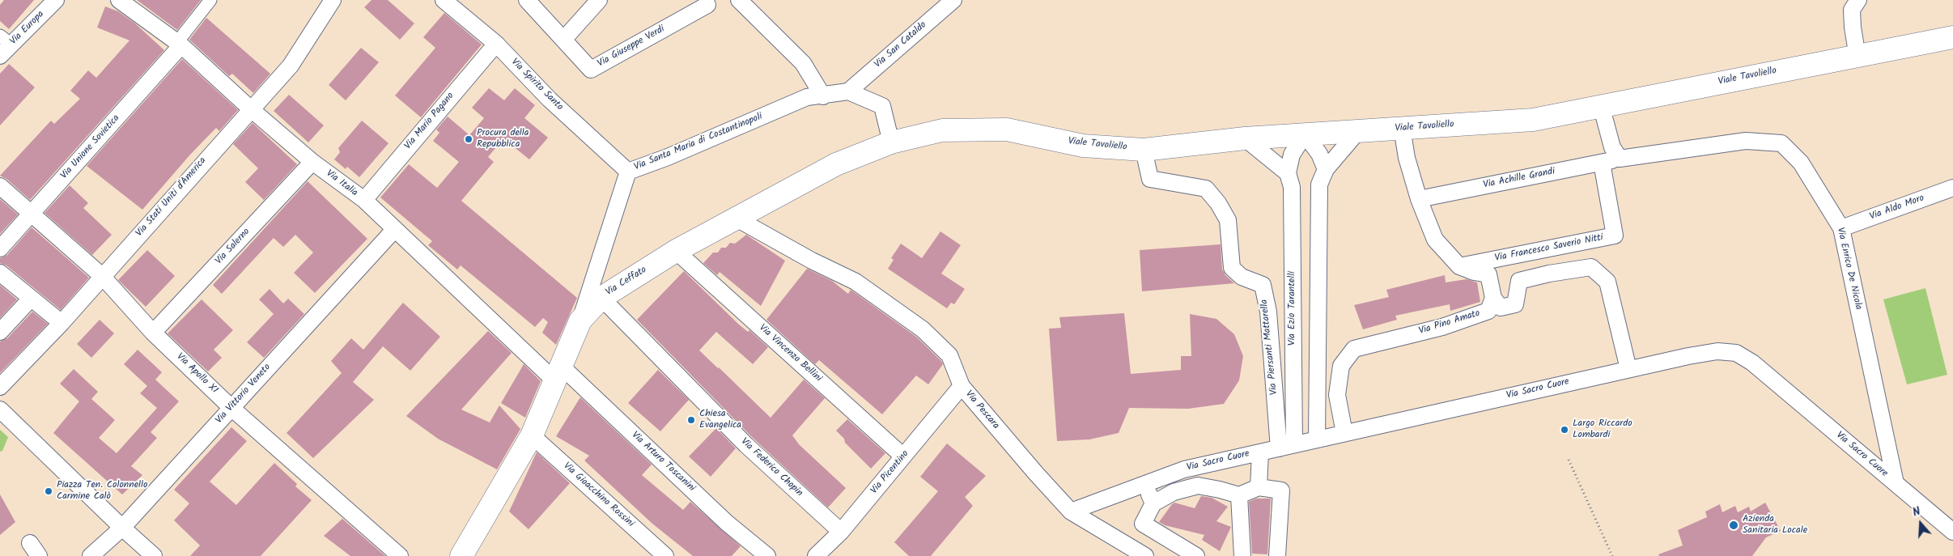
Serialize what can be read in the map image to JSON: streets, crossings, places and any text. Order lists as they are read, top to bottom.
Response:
{
  "streets": {
    "main road": ["Viale Tavoliello", "Via Ceffato"],
    "street": [
      "Via Europa",
      "Via San Cataldo",
      "Via Giuseppe Verdi",
      "Via Spirito Santo",
      "Via Mario Pagano",
      "Via Santa Maria di Costantinopoli",
      "Via Unione Sovietica",
      "Via Achille Grandi",
      "Via Italia",
      "Via Stati Uniti d'America",
      "Via Aldo Moro",
      "Via Salerno",
      "Via Francesco Saverio Nitti",
      "Via Enrico De Nicola",
      "Via Ezio Tarantelli",
      "Via Pino Amato",
      "Via Piersanti Mattarella",
      "Via Vincenzo Bellini",
      "Via Apollo XI",
      "Via Sacro Cuore",
      "Via Vittorio Veneto",
      "Via Pescara",
      "Via Arturo Toscanini",
      "Via Federico Chopin",
      "Via Picentino",
      "Via Gioacchino Rossini"
    ]
  },
  "crossings": [
    ["Via San Cataldo", "Via Santa Maria di Costantinopoli"],
    ["Viale Tavoliello", "Via Ceffato"],
    ["Viale Tavoliello", "Via Ezio Tarantelli"],
    ["Viale Tavoliello", "Via Piersanti Mattarella"],
    ["Via Spirito Santo", "Via Mario Pagano"],
    ["Via Spirito Santo", "Via Santa Maria di Costantinopoli"],
    ["Via Mario Pagano", "Via Italia"],
    ["Via Santa Maria di Costantinopoli", "Via Ceffato"],
    ["Via Unione Sovietica", "Via Italia"],
    ["Via Unione Sovietica", "Via Apollo XI"],
    ["Via Achille Grandi", "Via Francesco Saverio Nitti"],
    ["Via Achille Grandi", "Via Enrico De Nicola"],
    ["Via Italia", "Via Stati Uniti d'America"],
    ["Via Italia", "Via Salerno"],
    ["Via Italia", "Via Ceffato"],
    ["Via Italia", "Via Vittorio Veneto"],
    ["Via Italia", "Via Arturo Toscanini"],
    ["Via Stati Uniti d'America", "Via Apollo XI"],
    ["Via Aldo Moro", "Via Enrico De Nicola"],
    ["Via Salerno", "Via Apollo XI"],
    ["Via Enrico De Nicola", "Via Sacro Cuore"],
    ["Via Ceffato", "Via Vincenzo Bellini"],
    ["Via Ceffato", "Via Pescara"],
    ["Via Ceffato", "Via Arturo Toscanini"],
    ["Via Ceffato", "Via Federico Chopin"],
    ["Via Ceffato", "Via Gioacchino Rossini"],
    ["Via Ezio Tarantelli", "Via Piersanti Mattarella"],
    ["Via Ezio Tarantelli", "Via Sacro Cuore"],
    ["Via Pino Amato", "Via Sacro Cuore"],
    ["Via Piersanti Mattarella", "Via Sacro Cuore"],
    ["Via Vincenzo Bellini", "Via Picentino"],
    ["Via Apollo XI", "Via Vittorio Veneto"],
    ["Via Sacro Cuore", "Via Pescara"],
    ["Via Pescara", "Via Picentino"],
    ["Via Federico Chopin", "Via Picentino"]
  ],
  "places": [
    "Procura della Repubblica",
    "Chiesa Evangelica",
    "Largo Riccardo Lombardi",
    "Piazza Ten. Colonnello Carmine Calò",
    "Azienda Sanitaria Locale"
  ],
  "north": "top"
}
